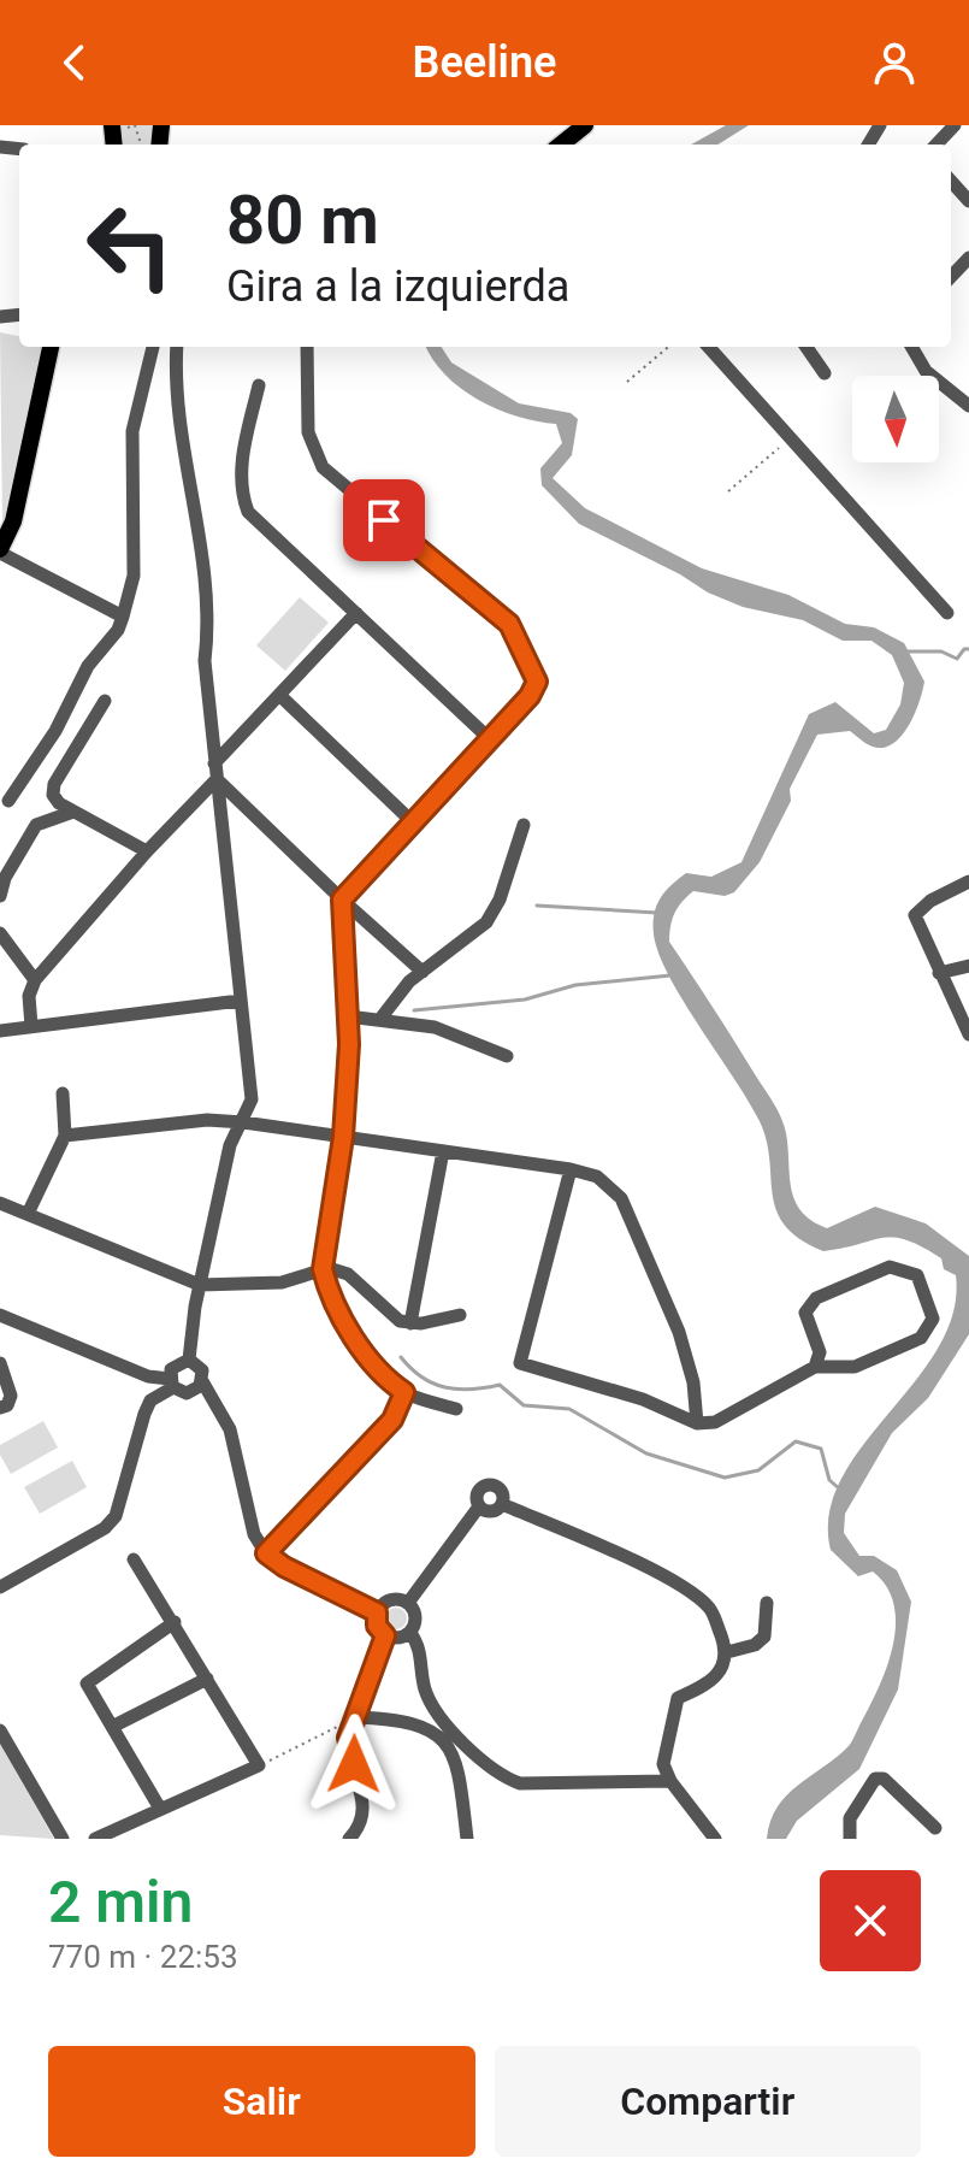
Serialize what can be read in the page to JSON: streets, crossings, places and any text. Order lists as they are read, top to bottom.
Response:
{
  "north": "bottom",
  "page": {
    "header": "Beeline",
    "turn": ["80 m", "Gira a la izquierda"],
    "heading": ["2 min", "770 m · 22:53"],
    "buttons": ["Salir", "Compartir"]
  }
}
